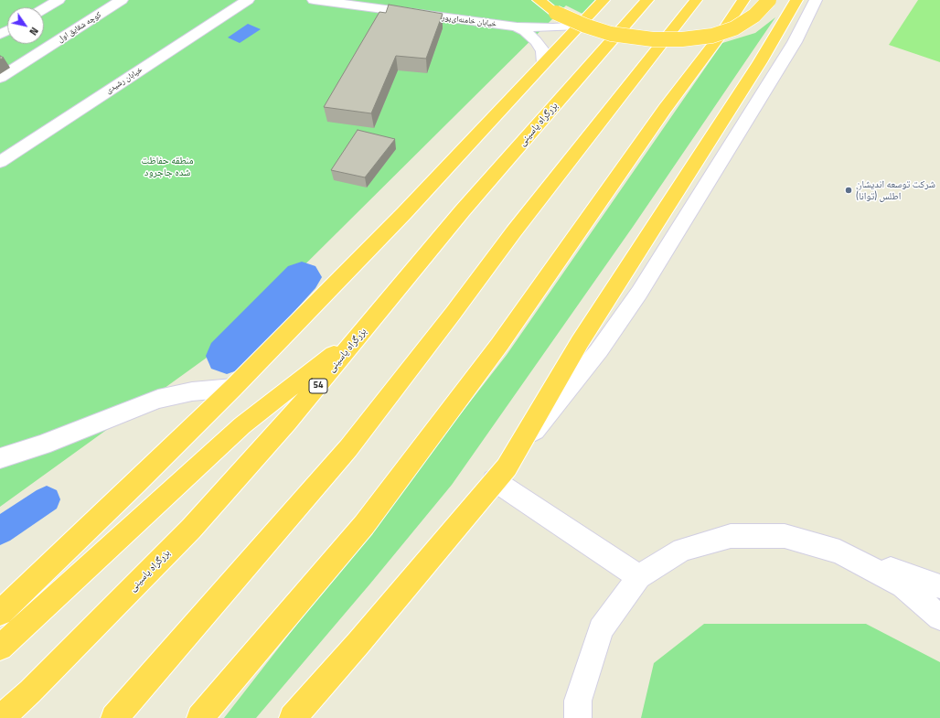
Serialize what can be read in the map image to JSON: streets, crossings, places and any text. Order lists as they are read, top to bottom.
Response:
{
  "streets": {
    "highway": ["بزرگراه یاسینی", "54"],
    "street": ["خیابان خامنه‌ای‌پور", "کوچه شقایق اول", "خیابان رشیدی"]
  },
  "parks": ["منطقه حفاظت شده جاجرود"],
  "places": ["شرکت توسعه اندیشان اطلس (توانا)"],
  "north": "bottom right"
}
